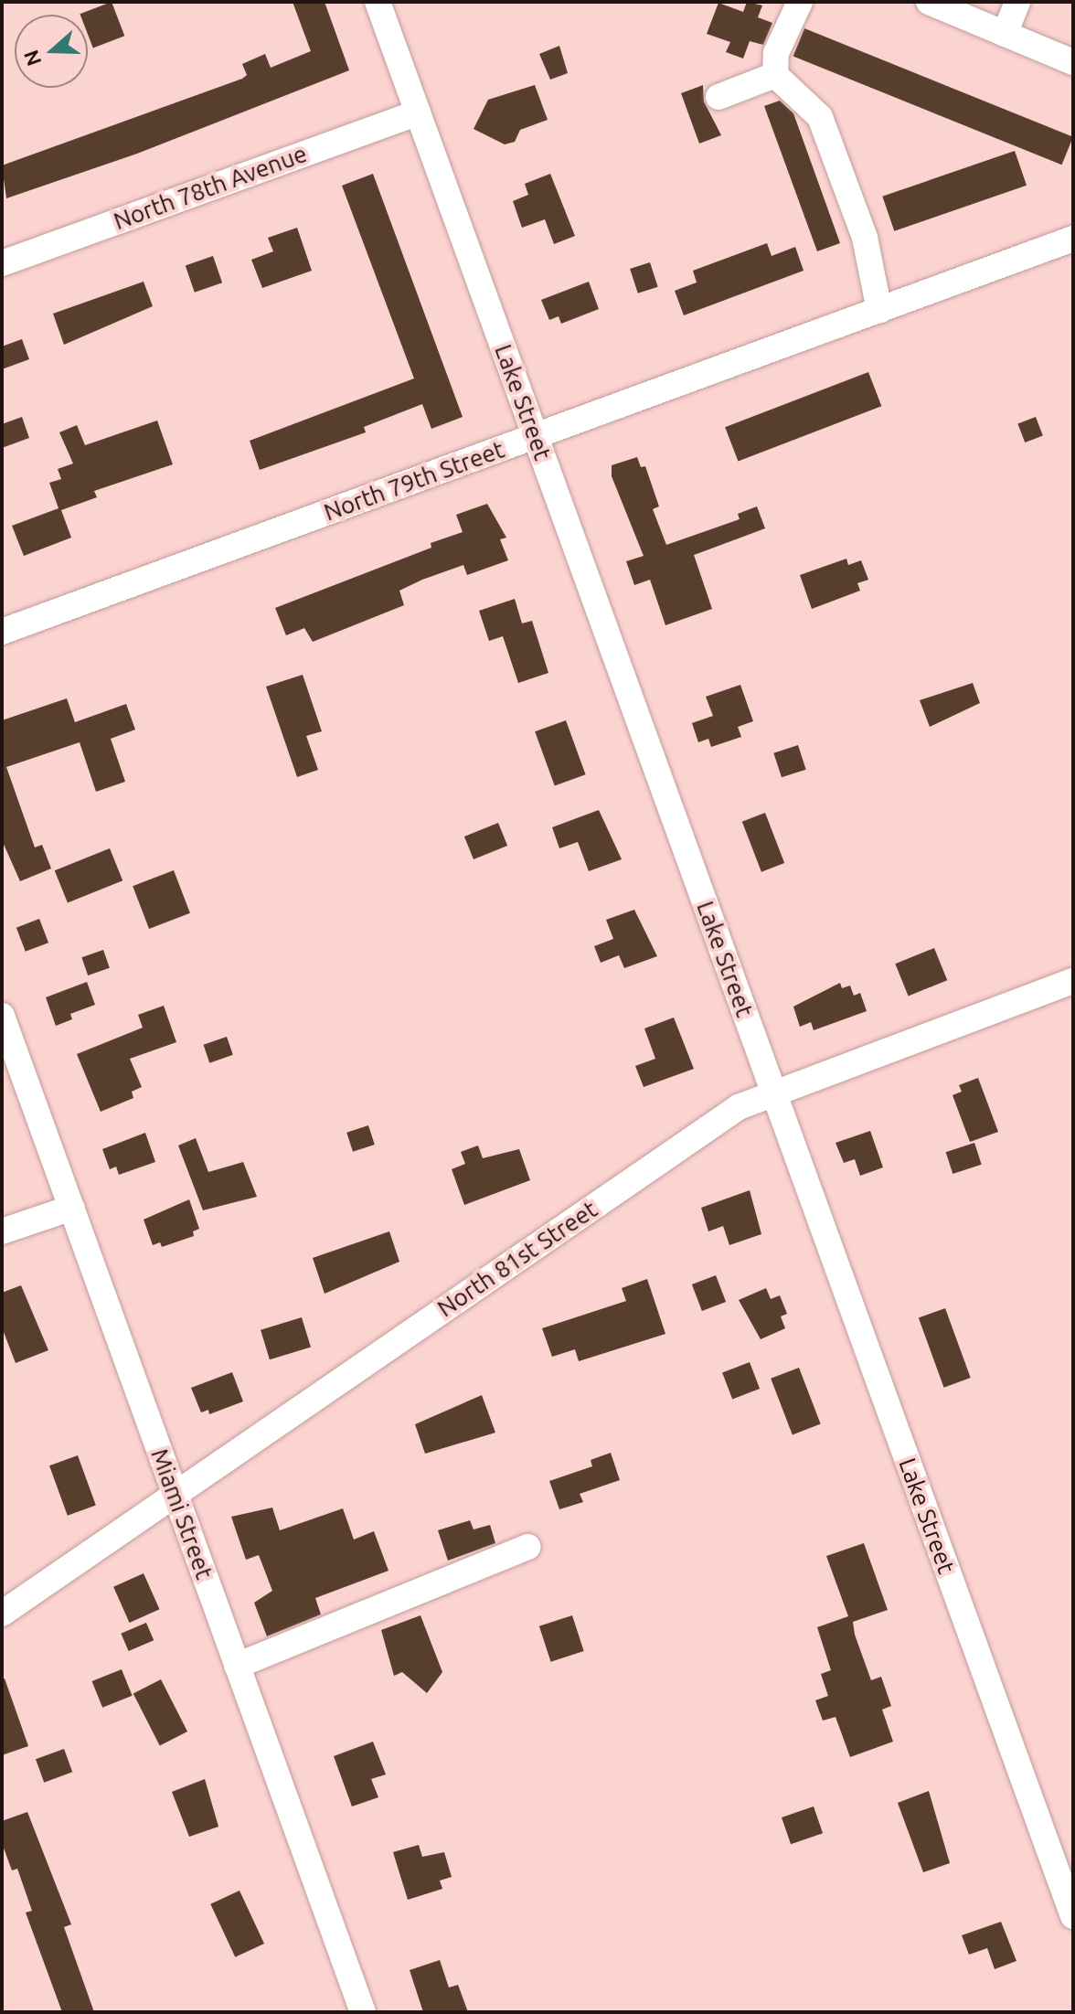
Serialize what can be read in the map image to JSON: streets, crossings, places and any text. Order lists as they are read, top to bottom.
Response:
{
  "streets": {
    "street": [
      "North 78th Avenue",
      "Lake Street",
      "North 79th Street",
      "North 81st Street",
      "Miami Street"
    ]
  },
  "crossings": [
    ["North 78th Avenue", "Lake Street"],
    ["Lake Street", "North 79th Street"],
    ["Lake Street", "North 81st Street"],
    ["North 81st Street", "Miami Street"]
  ],
  "north": "left"
}
